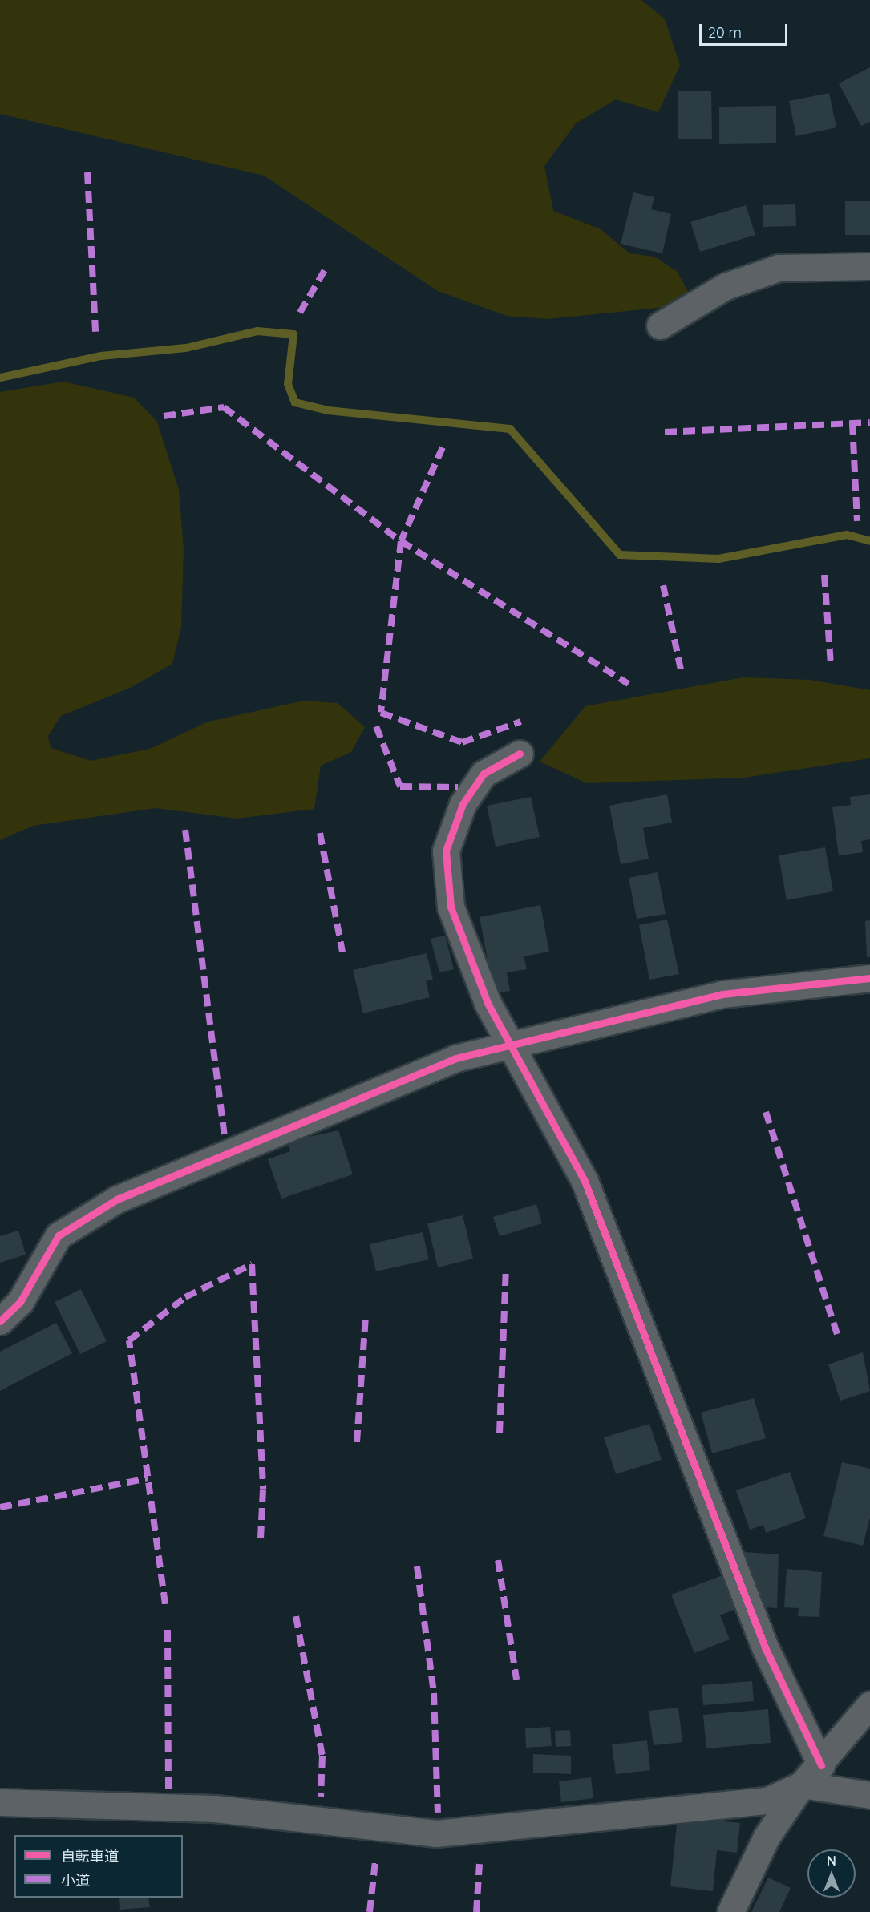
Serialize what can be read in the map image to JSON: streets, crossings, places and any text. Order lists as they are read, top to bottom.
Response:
{
  "legend": ["自転車道", "小道"],
  "scale_bar": "20 m",
  "north": "top"
}
